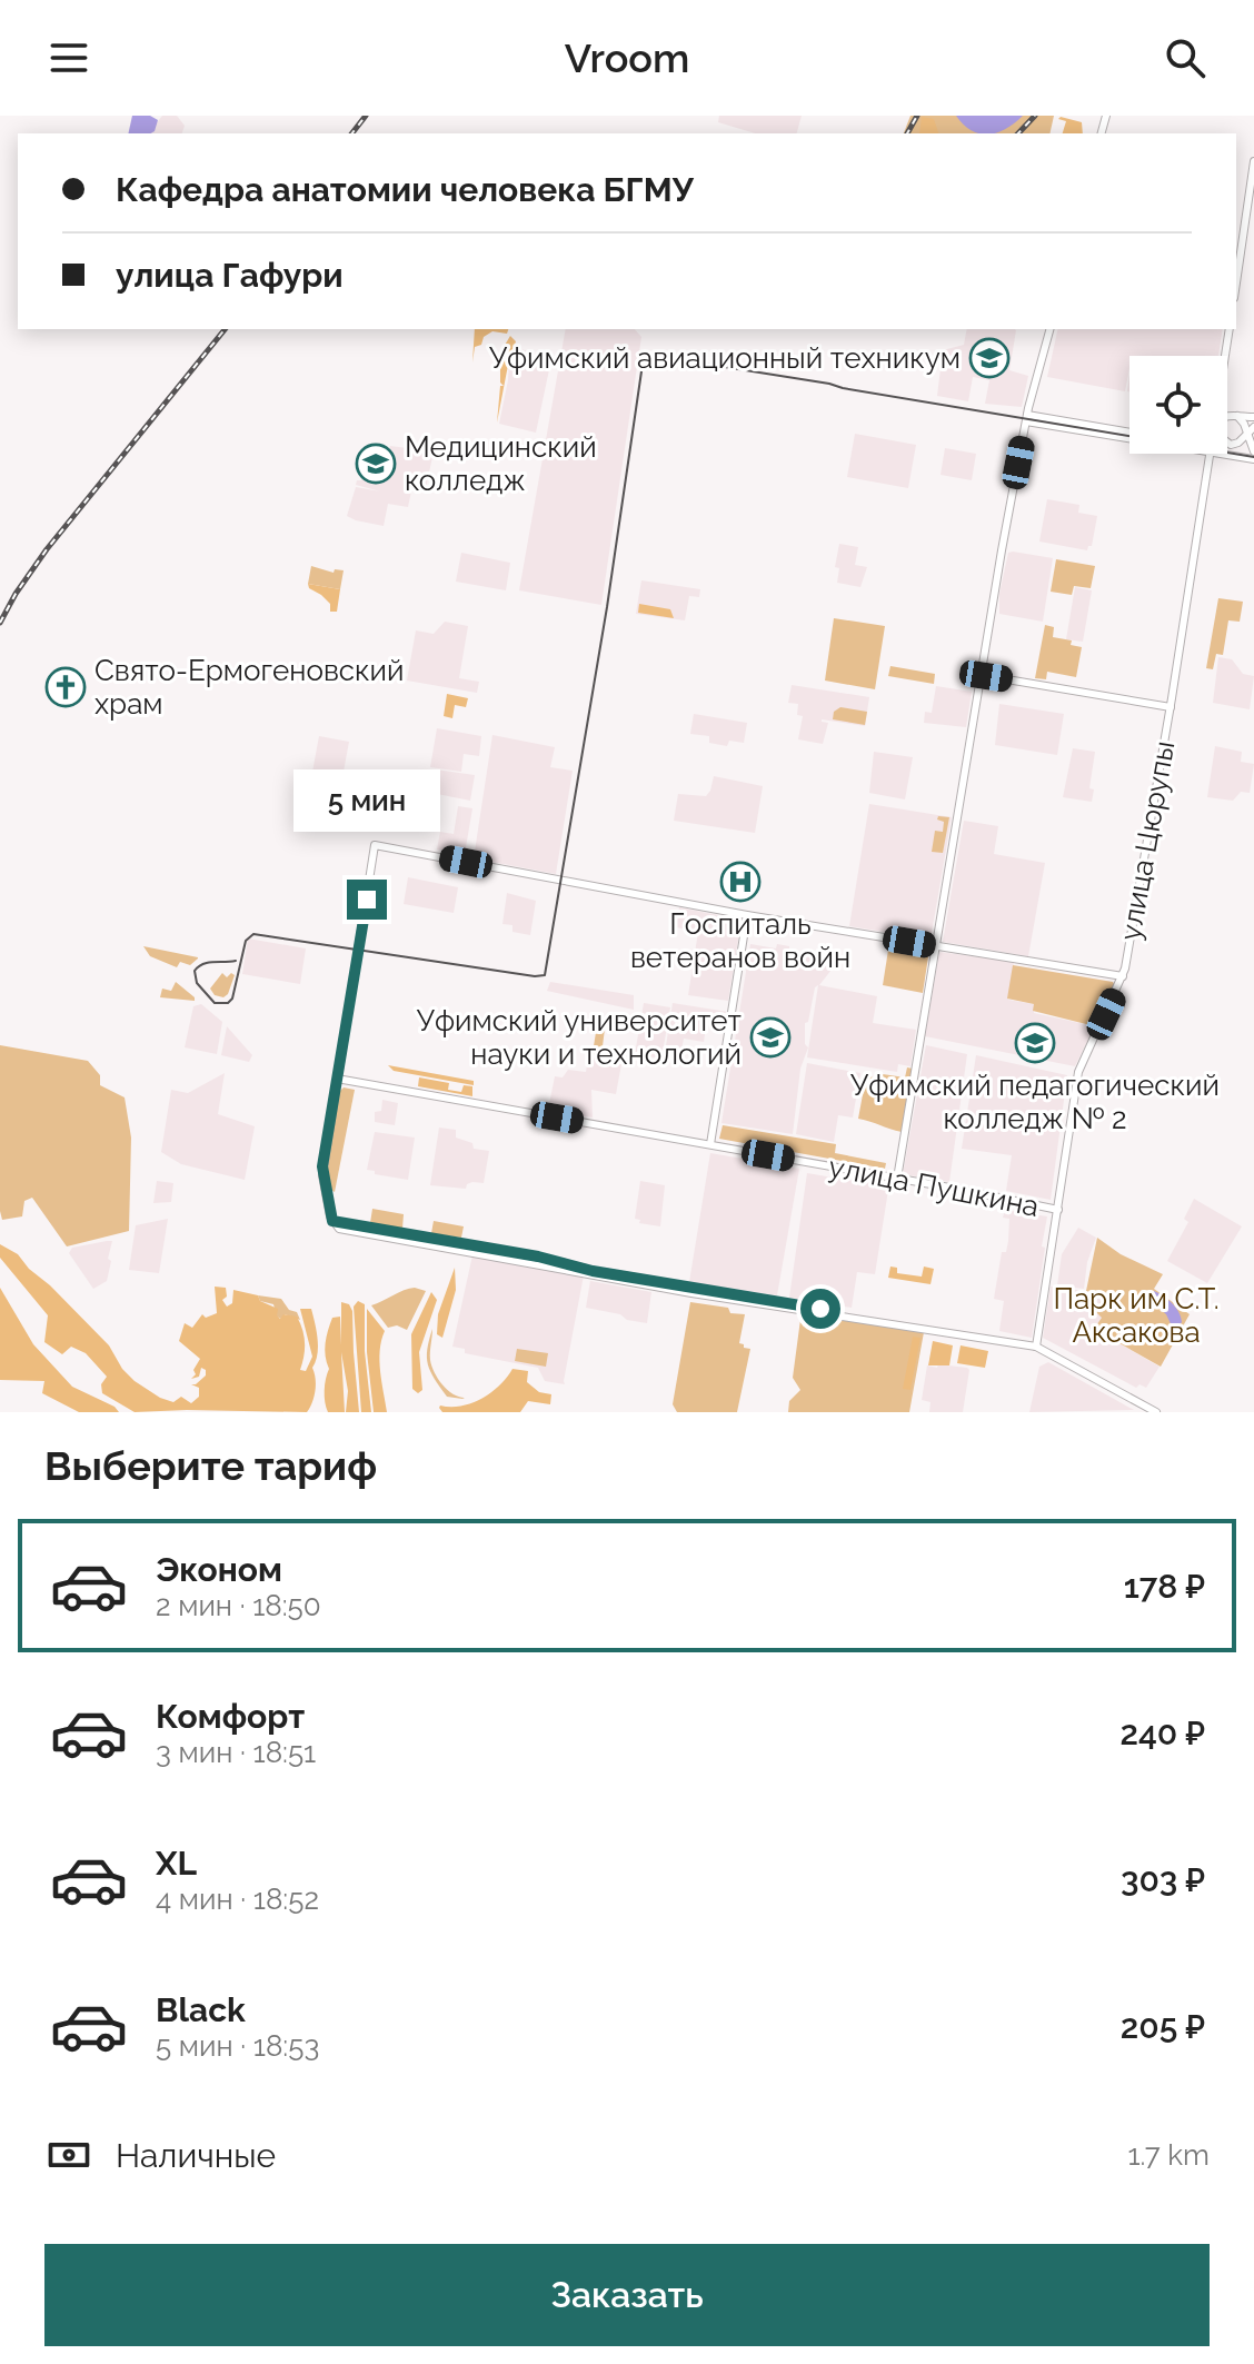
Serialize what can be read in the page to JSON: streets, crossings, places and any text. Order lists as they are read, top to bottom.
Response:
{
  "streets": {
    "main road": ["улица Цюрупы", "улица Пушкина"]
  },
  "crossings": [
    ["улица Цюрупы", "улица Пушкина"]
  ],
  "parks": ["Парк им С.Т. Аксакова"],
  "places": {
    "school or university": [
      "Уфимский авиационный техникум",
      "Медицинский колледж",
      "Уфимский университет науки и технологий",
      "Уфимский педагогический колледж № 2"
    ],
    "church": ["Свято-Ермогеновский храм"],
    "hospital": ["Госпиталь ветеранов войн"]
  },
  "page": {
    "header": "Vroom",
    "banner": ["Кафедра анатомии человека БГМУ", "улица Гафури"],
    "bubble": "5 мин",
    "heading": "Выберите тариф",
    "list": [
      {
        "name": "Эконом",
        "note": "2 мин · 18:50",
        "value": "178 ₽"
      },
      {
        "name": "Комфорт",
        "note": "3 мин · 18:51",
        "value": "240 ₽"
      },
      {
        "name": "XL",
        "note": "4 мин · 18:52",
        "value": "303 ₽"
      },
      {
        "name": "Black",
        "note": "5 мин · 18:53",
        "value": "205 ₽"
      }
    ],
    "pay": ["Наличные", "1.7 km"],
    "buttons": "Заказать"
  }
}
